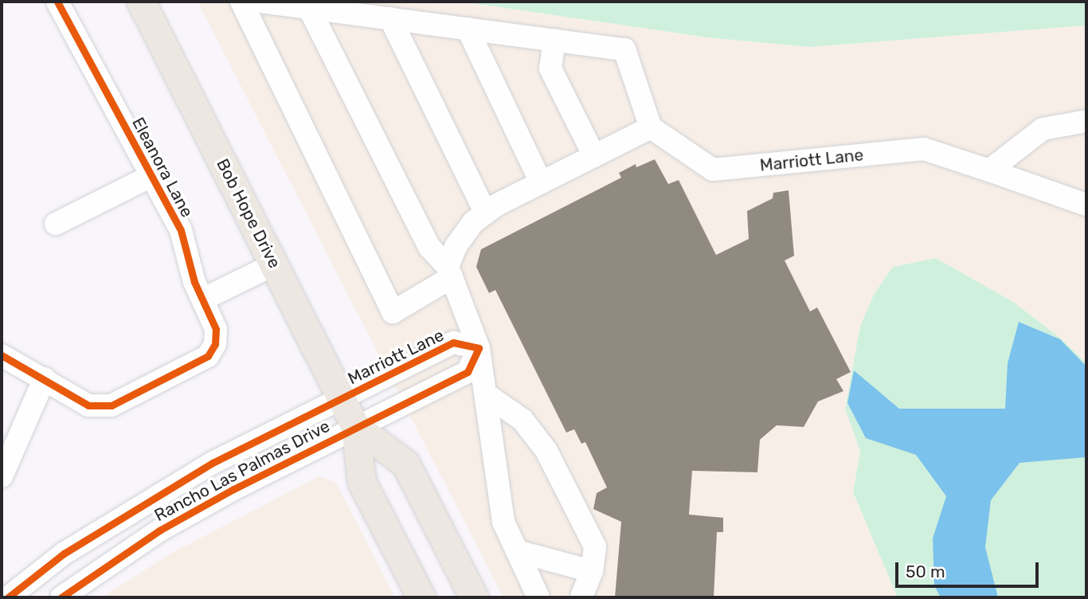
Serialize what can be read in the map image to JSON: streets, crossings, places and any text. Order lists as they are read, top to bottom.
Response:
{
  "streets": {
    "main road": ["Bob Hope Drive"],
    "street": ["Marriott Lane", "Eleanora Lane", "Rancho Las Palmas Drive"]
  },
  "crossings": [
    ["Marriott Lane", "Bob Hope Drive"],
    ["Marriott Lane", "Rancho Las Palmas Drive"],
    ["Bob Hope Drive", "Rancho Las Palmas Drive"]
  ],
  "scale_bar": "50 m"
}
